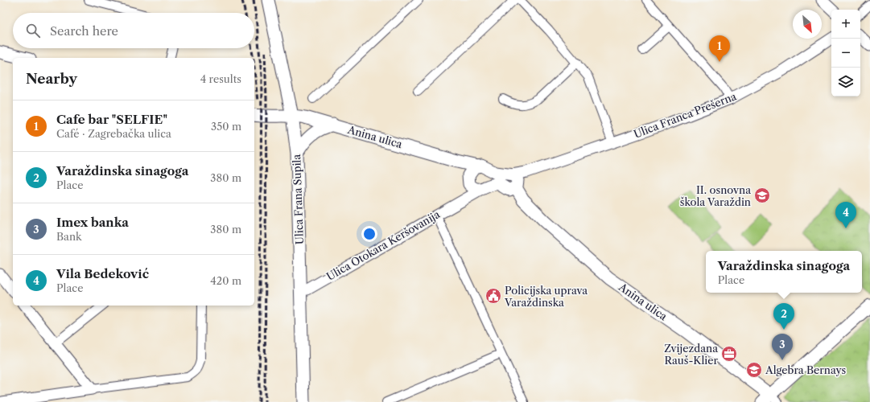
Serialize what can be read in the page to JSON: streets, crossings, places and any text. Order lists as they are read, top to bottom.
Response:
{
  "streets": {
    "main road": ["Anina ulica", "Ulica Frana Supila"],
    "street": ["Ulica Franca Prešerna", "Ulica Otokara Keršovanija"]
  },
  "crossings": [
    ["Ulica Franca Prešerna", "Anina ulica"],
    ["Anina ulica", "Ulica Frana Supila"],
    ["Ulica Frana Supila", "Ulica Otokara Keršovanija"]
  ],
  "places": {
    "school or university": ["II. osnovna škola Varaždin", "Algebra Bernays"],
    "public building": ["Policijska uprava Varaždinska"],
    "office": ["Zvijezdana Rauš-Klier"]
  },
  "north": "bottom right",
  "page": {
    "map_buttons": ["+", "−"],
    "search": "Search here",
    "pins": [
      "1",
      "4",
      "2",
      "3"
    ],
    "heading": ["Nearby", "4 results"],
    "list": [
      {
        "mark": "1",
        "name": "Cafe bar \"SELFIE\"",
        "note": "Café · Zagrebačka ulica",
        "value": "350 m"
      },
      {
        "mark": "2",
        "name": "Varaždinska sinagoga",
        "note": "Place",
        "value": "380 m"
      },
      {
        "mark": "3",
        "name": "Imex banka",
        "note": "Bank",
        "value": "380 m"
      },
      {
        "mark": "4",
        "name": "Vila Bedeković",
        "note": "Place",
        "value": "420 m"
      }
    ],
    "popup": ["Varaždinska sinagoga", "Place"]
  }
}
